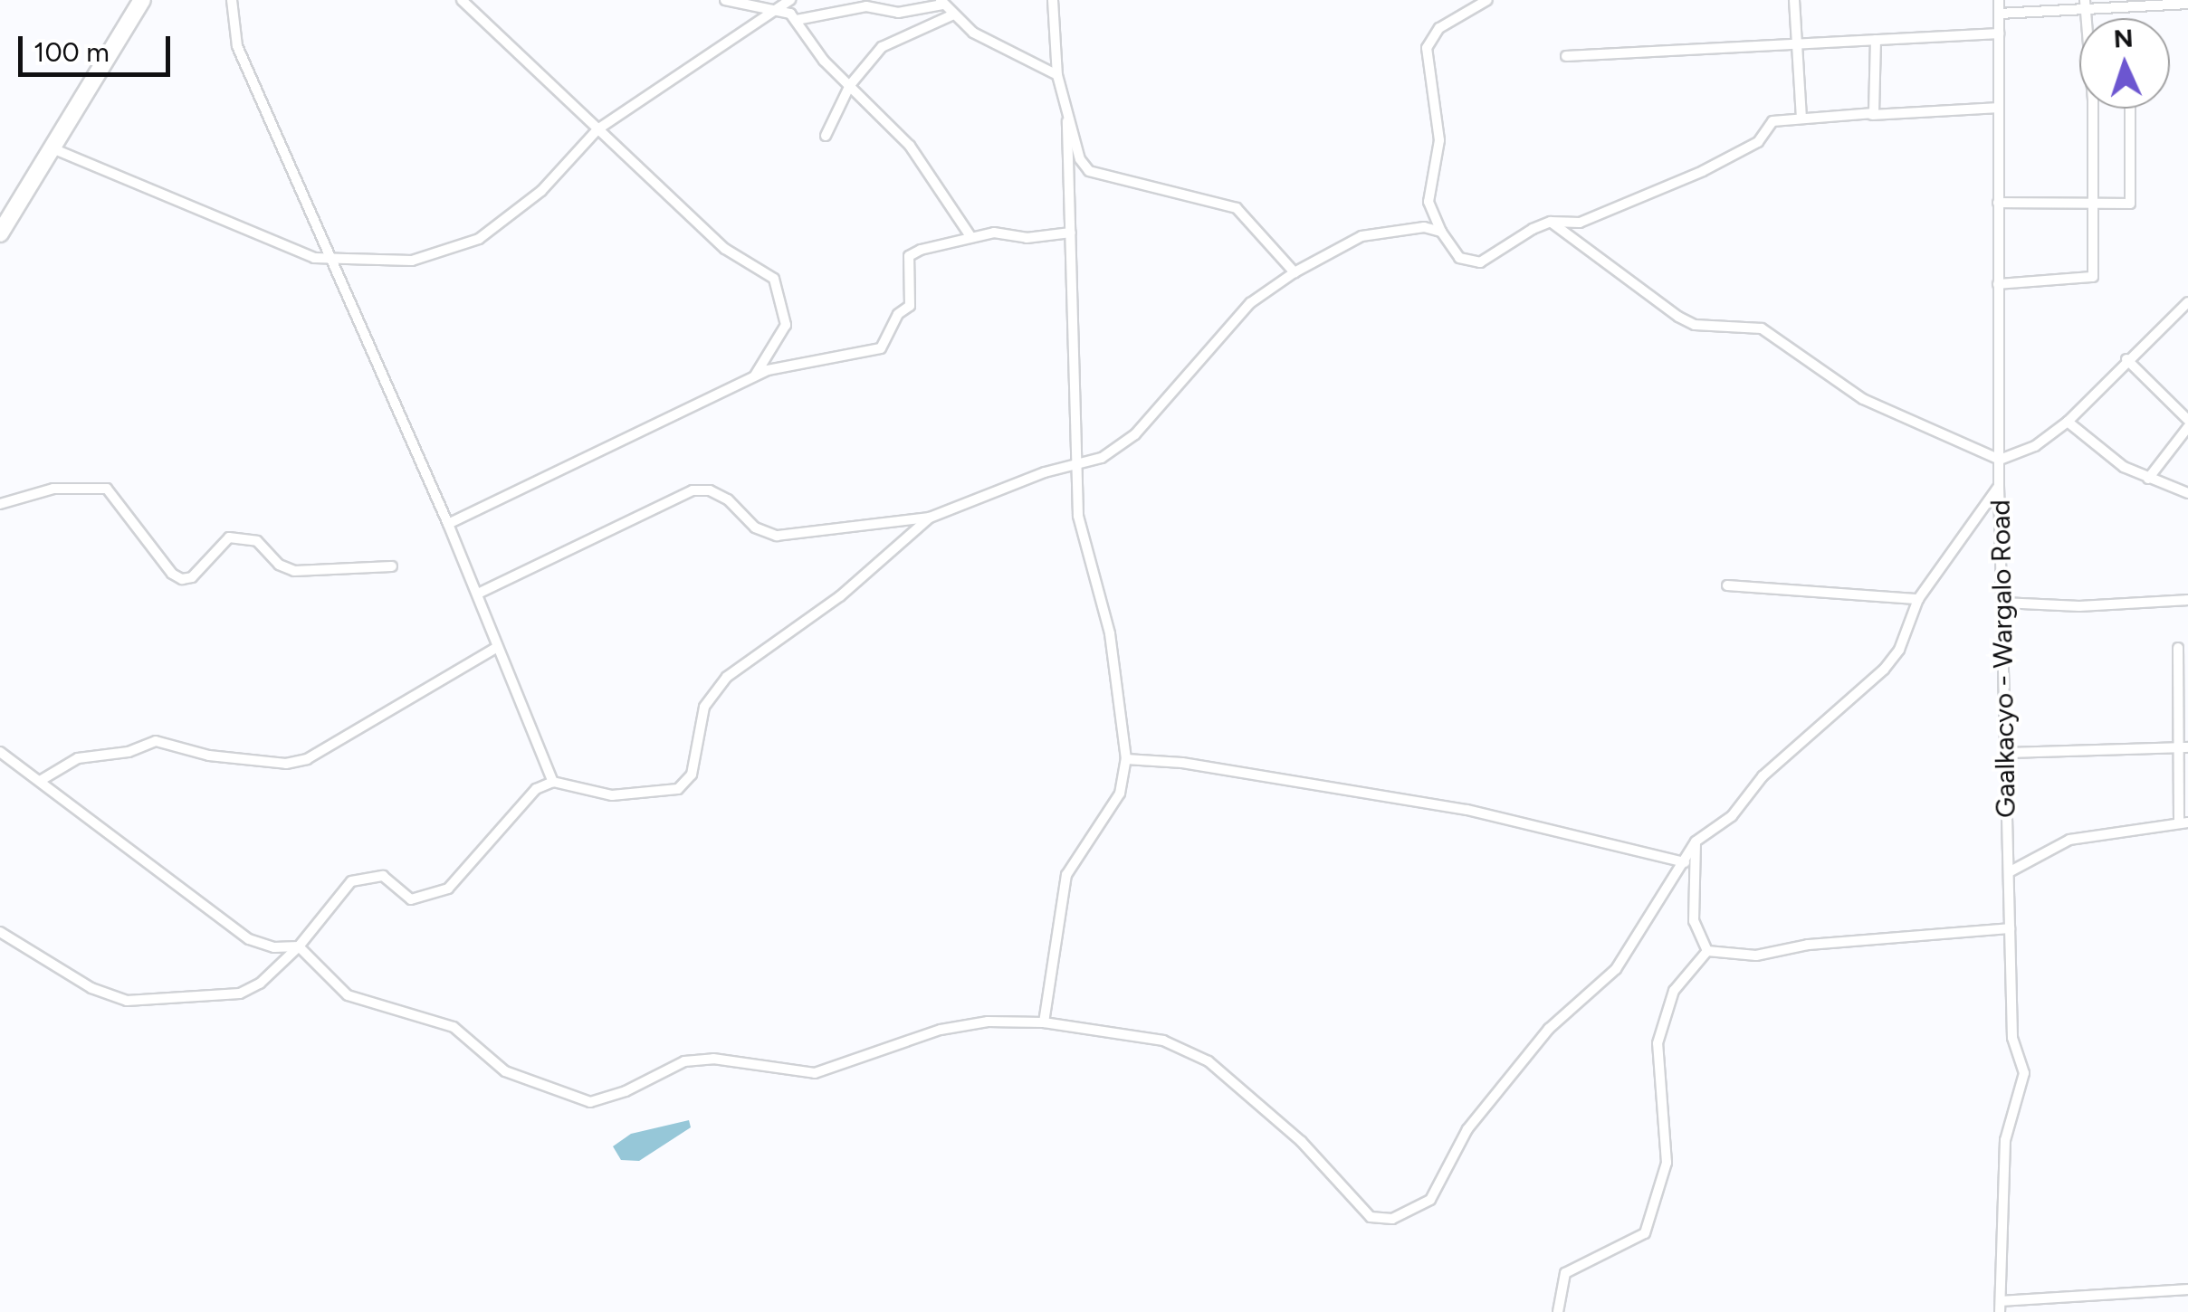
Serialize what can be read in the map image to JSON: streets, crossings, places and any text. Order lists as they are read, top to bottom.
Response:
{
  "streets": {
    "street": ["Gaalkacyo - Wargalo Road"]
  },
  "scale_bar": "100 m",
  "north": "top"
}
